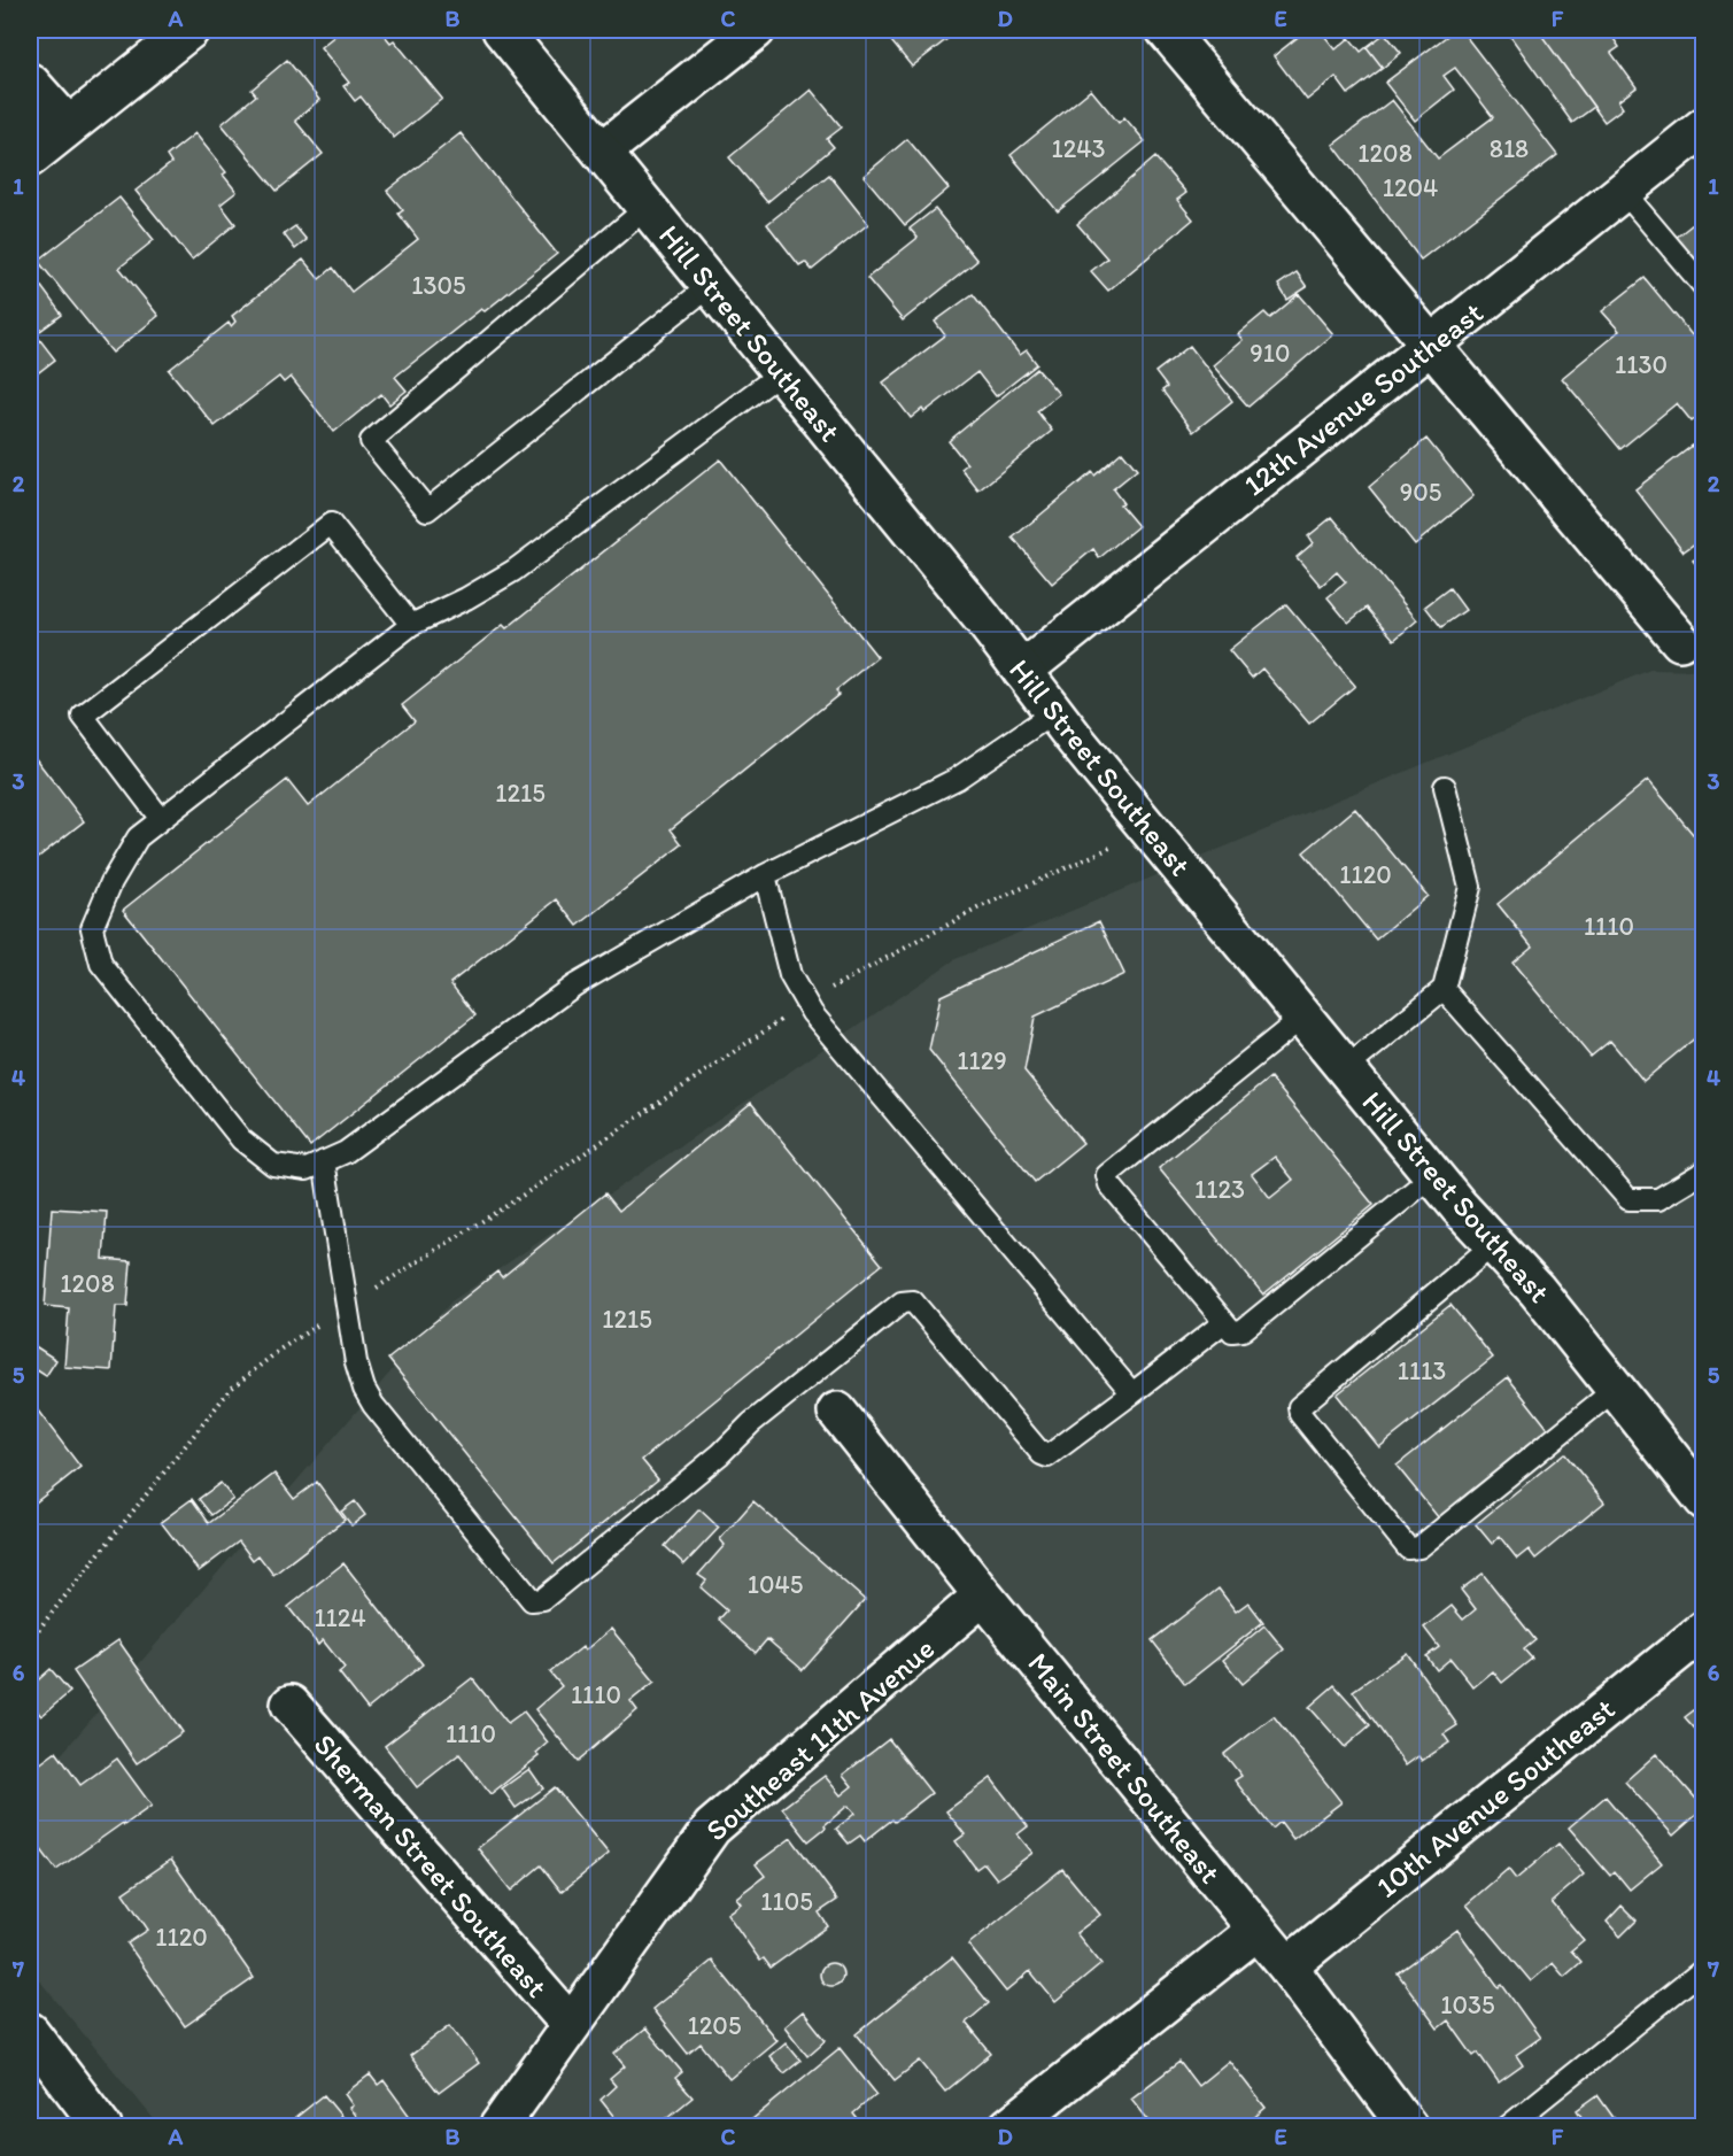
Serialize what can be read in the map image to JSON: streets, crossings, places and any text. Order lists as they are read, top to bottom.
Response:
{
  "streets": {
    "street": [
      "Hill Street Southeast",
      "12th Avenue Southeast",
      "Southeast 11th Avenue",
      "Main Street Southeast",
      "10th Avenue Southeast",
      "Sherman Street Southeast"
    ]
  },
  "crossings": [
    ["Hill Street Southeast", "12th Avenue Southeast"],
    ["Southeast 11th Avenue", "Main Street Southeast"],
    ["Southeast 11th Avenue", "Sherman Street Southeast"],
    ["Main Street Southeast", "10th Avenue Southeast"]
  ],
  "house_numbers": [
    "1243",
    "818",
    "1208",
    "1204",
    "1305",
    "910",
    "1130",
    "905",
    "1215",
    "1120",
    "1110",
    "1129",
    "1123",
    "1208",
    "1215",
    "1113",
    "1045",
    "1124",
    "1110",
    "1110",
    "1105",
    "1120",
    "1035",
    "1205"
  ],
  "grid": {
    "columns": [
      "A",
      "B",
      "C",
      "D",
      "E",
      "F"
    ],
    "rows": [
      "1",
      "2",
      "3",
      "4",
      "5",
      "6",
      "7"
    ]
  }
}
